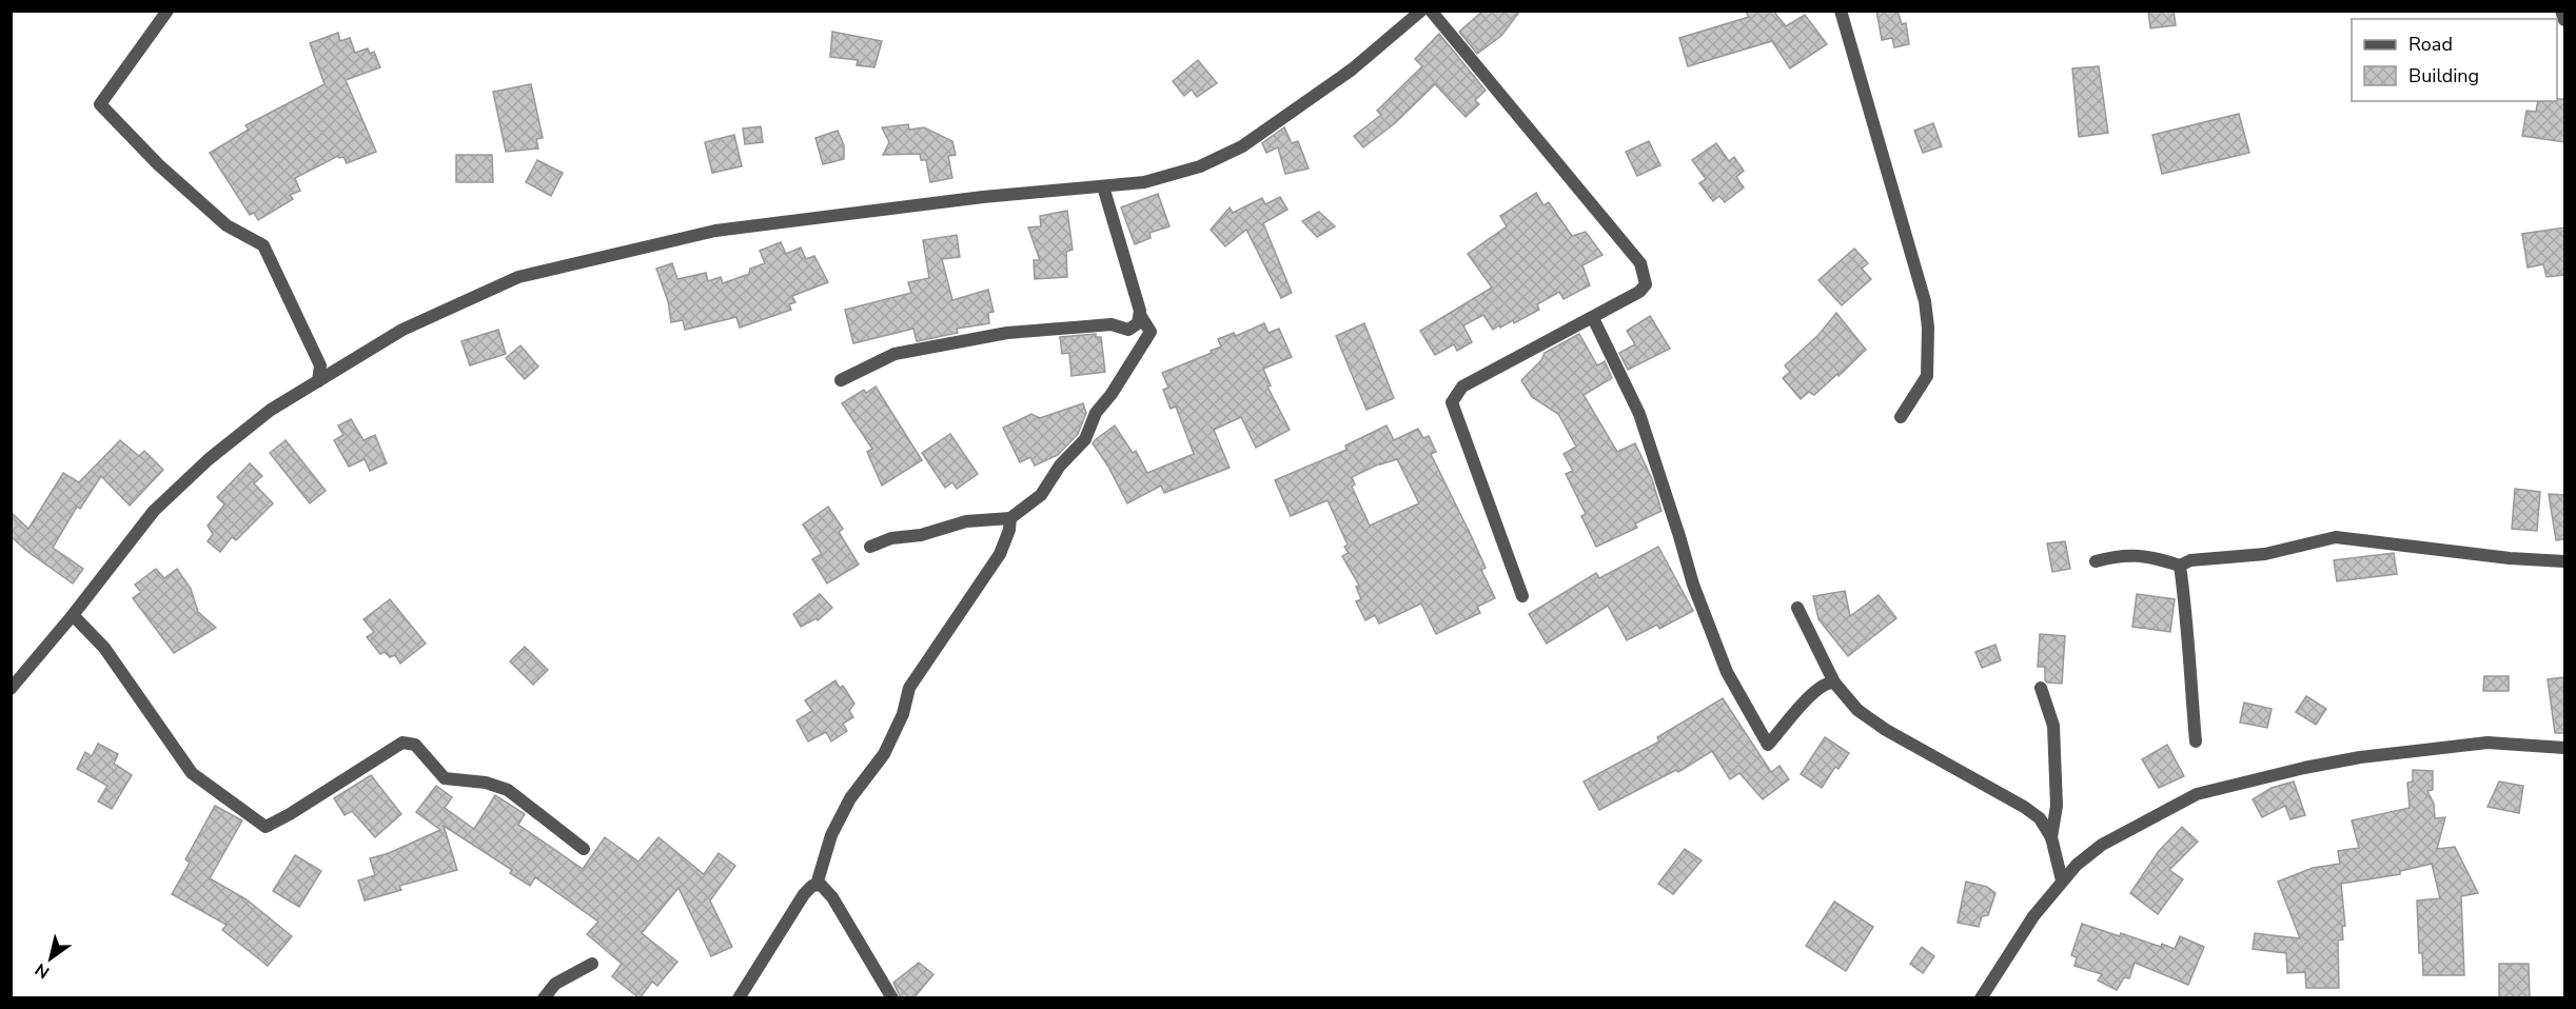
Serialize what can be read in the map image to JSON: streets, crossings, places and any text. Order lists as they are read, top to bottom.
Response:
{
  "legend": ["Road", "Building"],
  "north": "bottom left"
}
